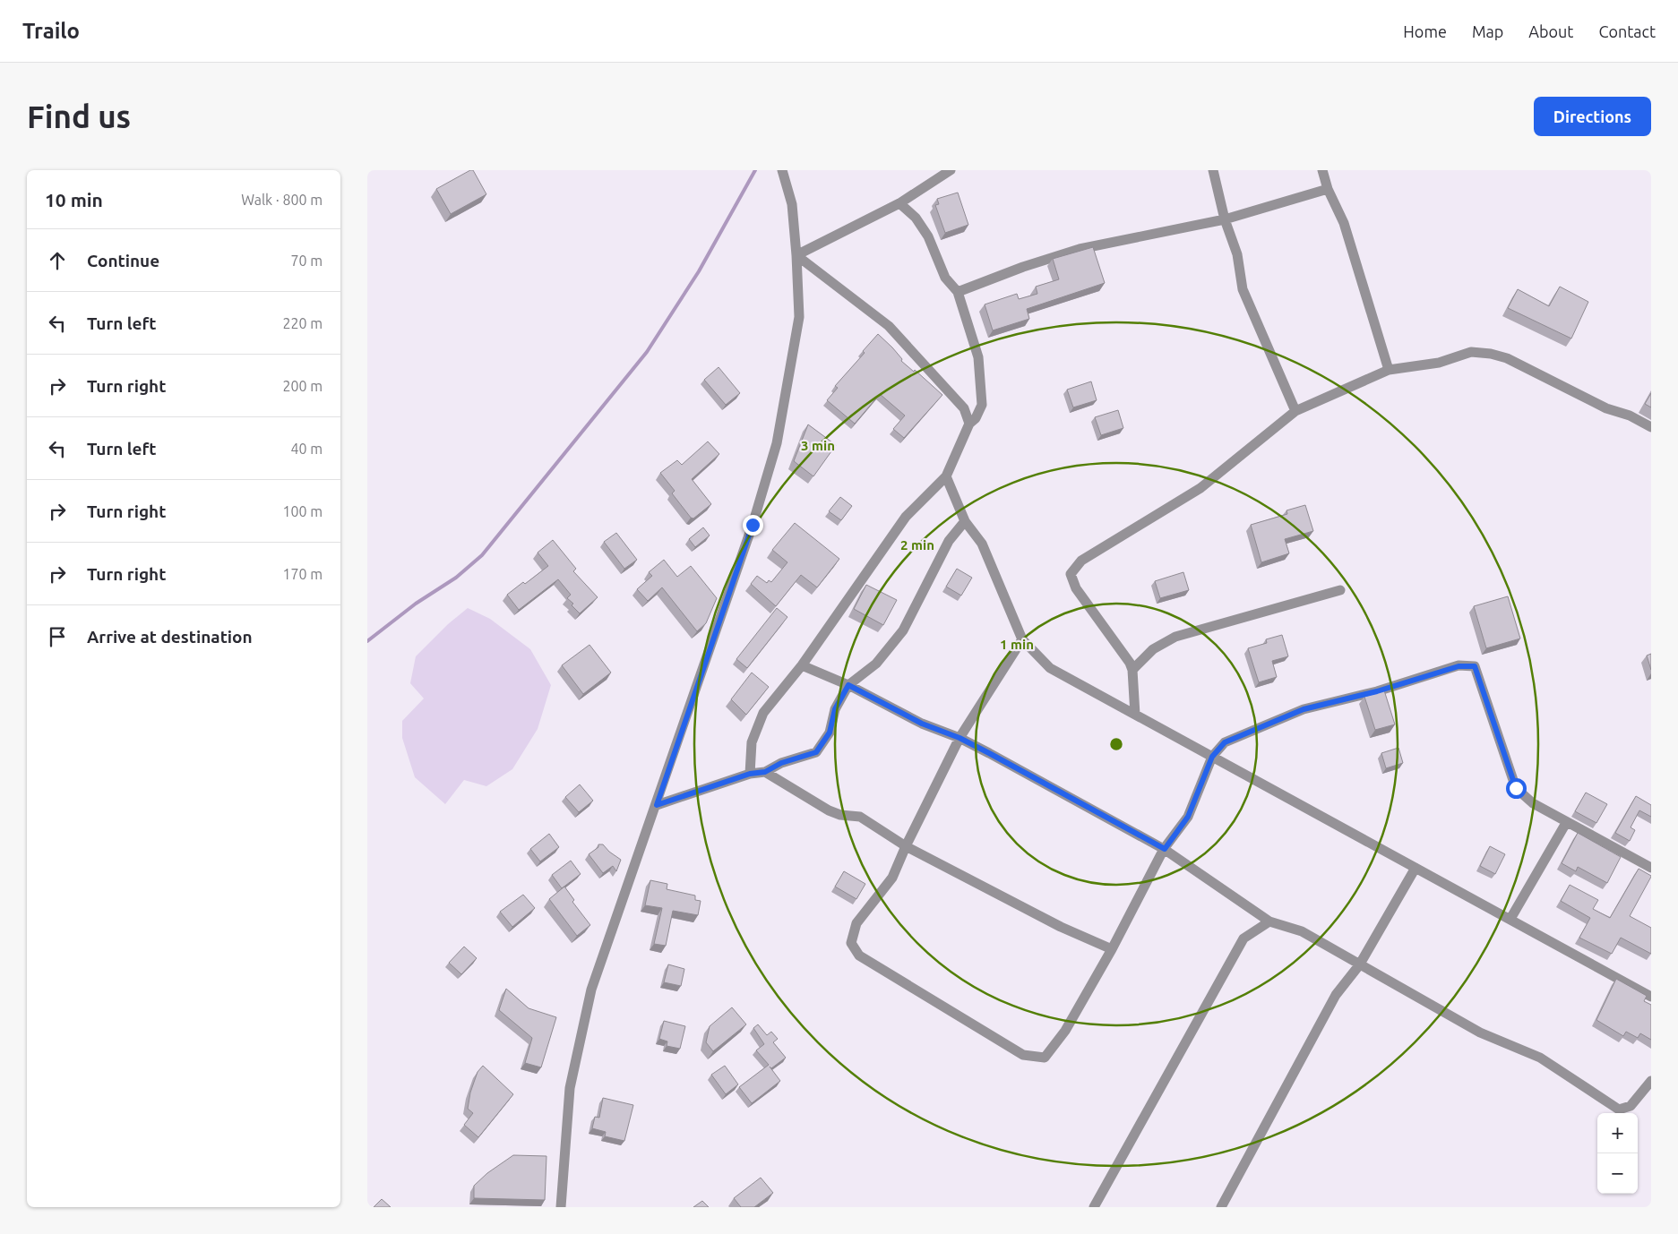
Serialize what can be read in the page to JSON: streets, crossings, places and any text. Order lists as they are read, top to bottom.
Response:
{
  "page": {
    "header": "Trailo",
    "nav": [
      "Home",
      "Map",
      "About",
      "Contact"
    ],
    "buttons": "Directions",
    "title": "Find us",
    "heading": ["10 min", "Walk · 800 m"],
    "list": [
      ["Continue", "70 m"],
      ["Turn left", "220 m"],
      ["Turn right", "200 m"],
      ["Turn left", "40 m"],
      ["Turn right", "100 m"],
      ["Turn right", "170 m"],
      "Arrive at destination"
    ],
    "map_buttons": ["+", "−"]
  },
  "rings": ["3 min", "2 min", "1 min"]
}
